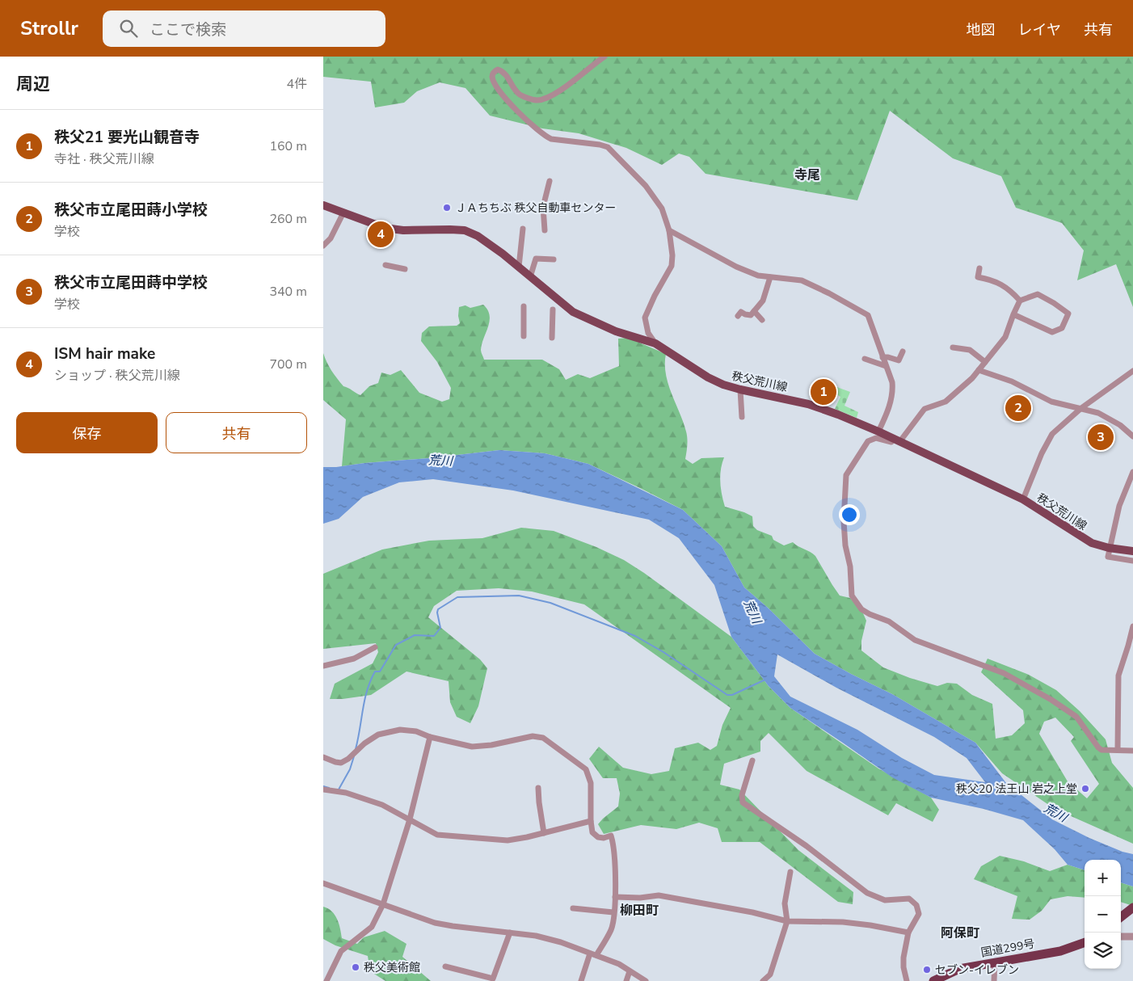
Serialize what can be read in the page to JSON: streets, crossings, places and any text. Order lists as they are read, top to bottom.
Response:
{
  "streets": {
    "highway": ["国道299号"],
    "main road": ["秩父荒川線"]
  },
  "districts": ["寺尾", "柳田町", "阿保町"],
  "water": ["荒川"],
  "places": [
    "ＪＡちちぶ 秩父自動車センター",
    "秩父20 法王山 岩之上堂",
    "秩父美術館",
    "セブン-イレブン"
  ],
  "page": {
    "header": "Strollr",
    "search": "ここで検索",
    "nav": ["地図", "レイヤ", "共有"],
    "heading": ["周辺", "4件"],
    "list": [
      {
        "mark": "1",
        "name": "秩父21 要光山観音寺",
        "note": "寺社 · 秩父荒川線",
        "value": "160 m"
      },
      {
        "mark": "2",
        "name": "秩父市立尾田蒔小学校",
        "note": "学校",
        "value": "260 m"
      },
      {
        "mark": "3",
        "name": "秩父市立尾田蒔中学校",
        "note": "学校",
        "value": "340 m"
      },
      {
        "mark": "4",
        "name": "ISM hair make",
        "note": "ショップ · 秩父荒川線",
        "value": "700 m"
      }
    ],
    "pins": [
      "4",
      "1",
      "2",
      "3"
    ],
    "buttons": ["保存", "共有"],
    "map_buttons": ["+", "−"]
  }
}
